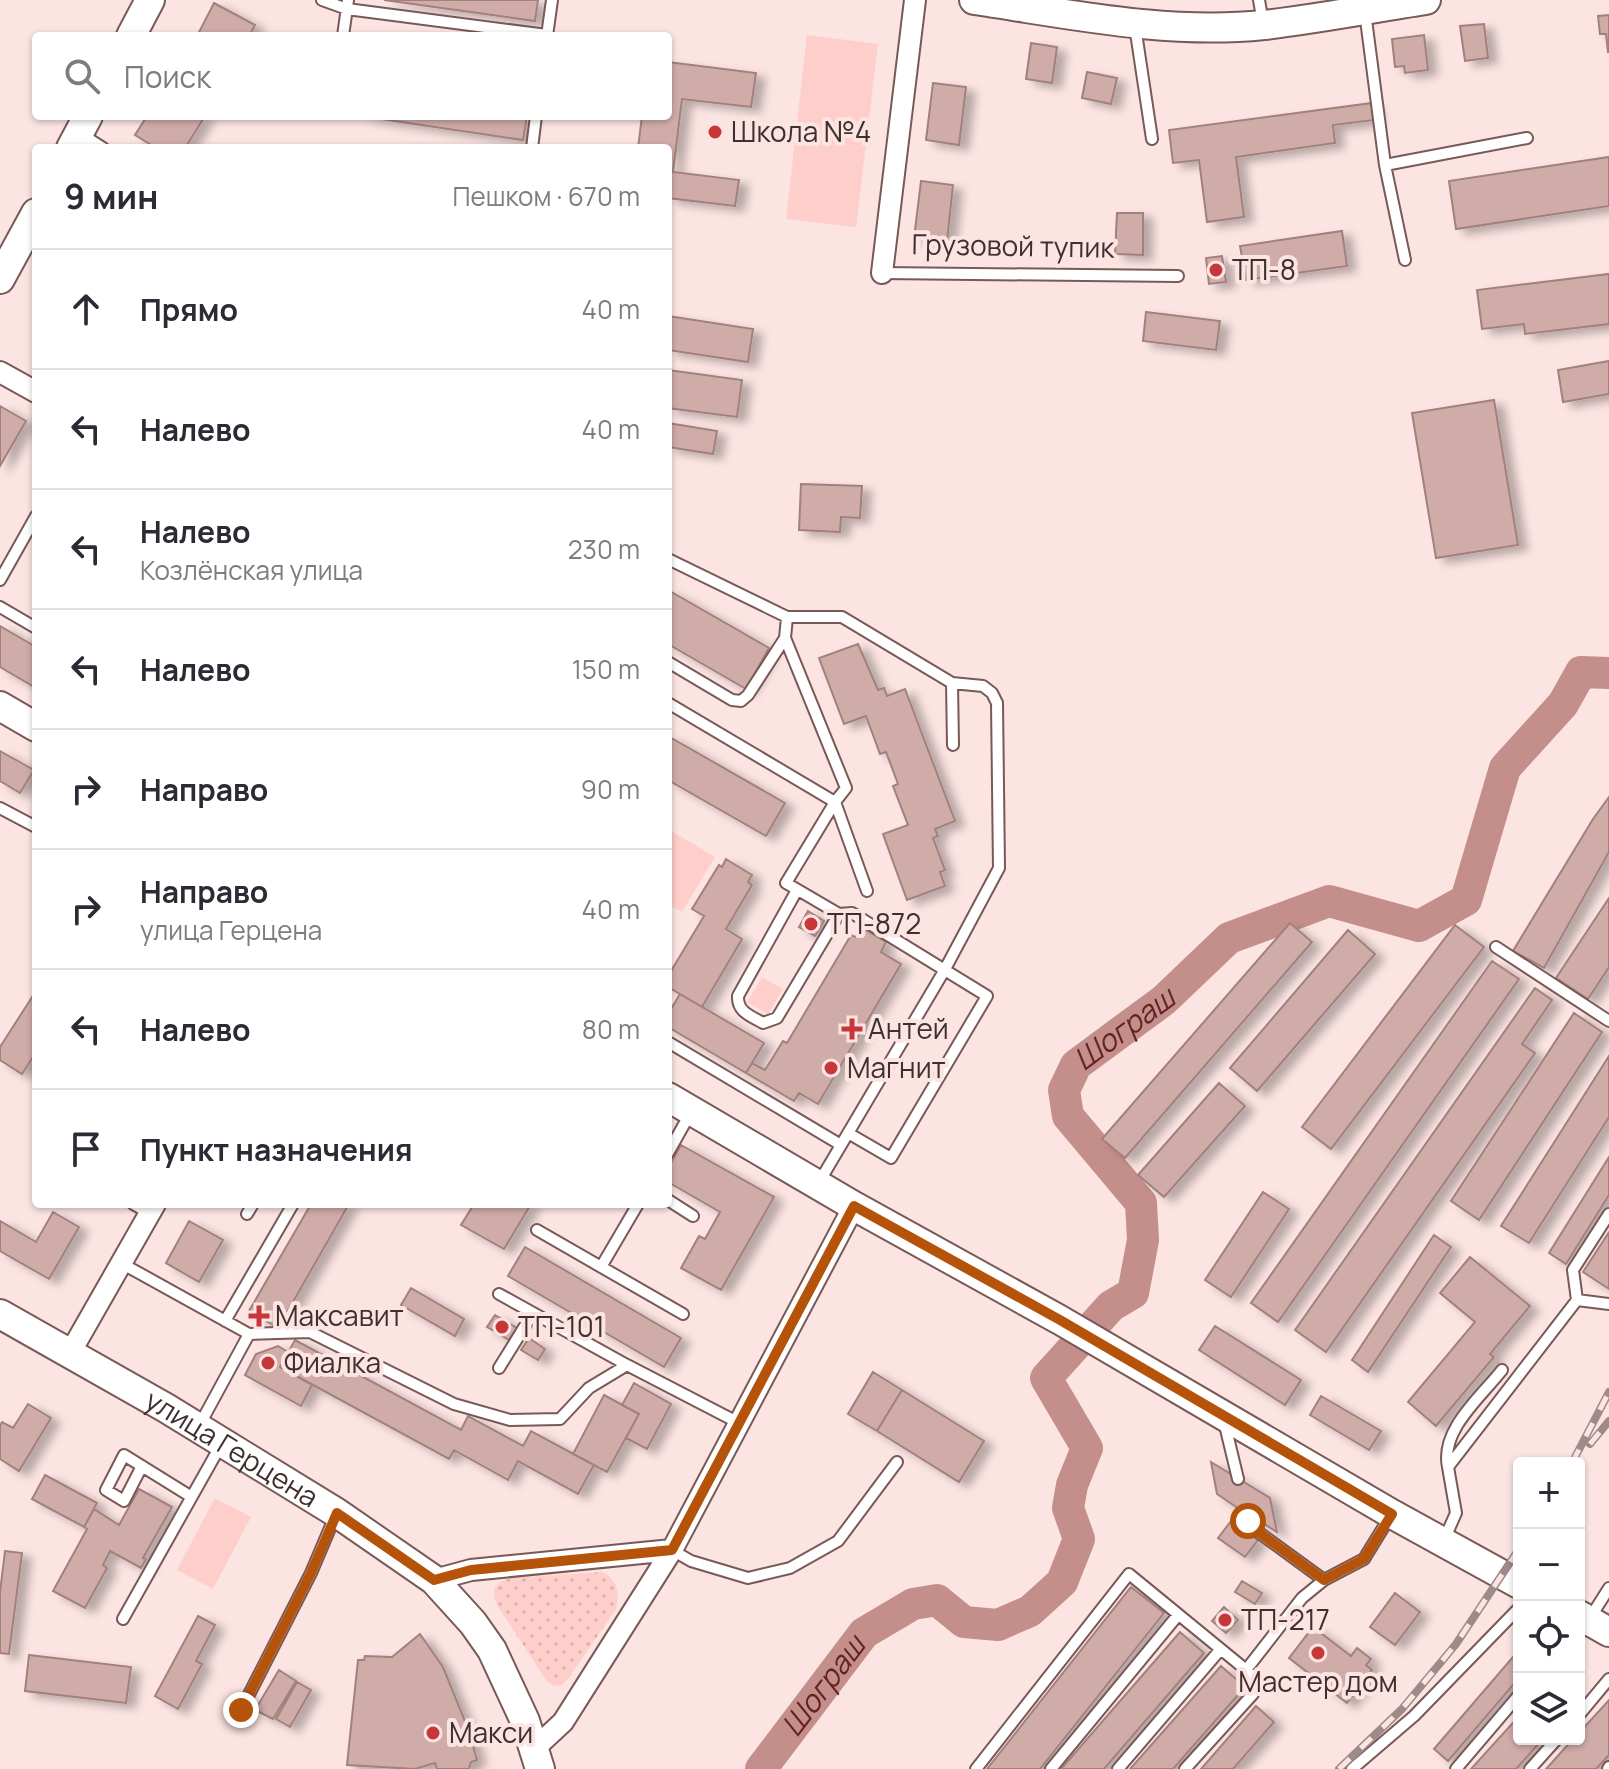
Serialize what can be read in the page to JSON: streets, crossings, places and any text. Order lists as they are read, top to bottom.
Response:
{
  "streets": {
    "street": ["Грузовой тупик", "улица Герцена"]
  },
  "water": ["Шограш"],
  "places": {
    "other": [
      "Школа №4",
      "ТП-8",
      "ТП-872",
      "Магнит",
      "ТП-101",
      "Фиалка",
      "ТП-217",
      "Мастер дом",
      "Макси"
    ],
    "health": ["Антей", "Максавит"]
  },
  "page": {
    "search": "Поиск",
    "heading": ["9 мин", "Пешком · 670 m"],
    "list": [
      ["Прямо", "40 m"],
      ["Налево", "40 m"],
      ["Налево", "Козлёнская улица", "230 m"],
      ["Налево", "150 m"],
      ["Направо", "90 m"],
      ["Направо", "улица Герцена", "40 m"],
      ["Налево", "80 m"],
      "Пункт назначения"
    ],
    "map_buttons": ["+", "−"]
  }
}
